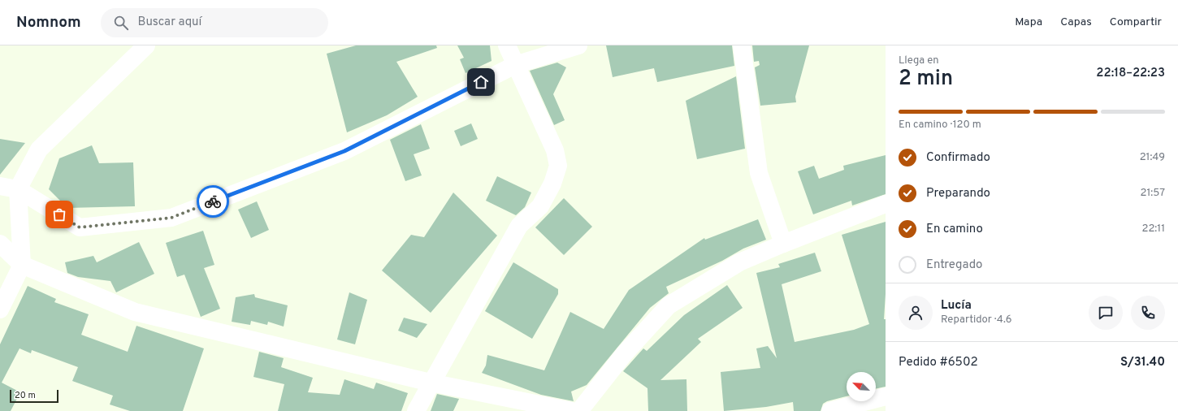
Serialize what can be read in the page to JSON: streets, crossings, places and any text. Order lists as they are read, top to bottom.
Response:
{
  "scale_bar": "20 m",
  "north": "top left",
  "page": {
    "header": "Nomnom",
    "search": "Buscar aquí",
    "nav": ["Mapa", "Capas", "Compartir"],
    "heading": ["2 min", "Llega en", "22:18–22:23"],
    "panel": [
      "Lucía",
      "Repartidor · 4.6",
      "Pedido #6502",
      "S/31.40"
    ],
    "bar": "En camino · 120 m",
    "list": [
      ["Confirmado", "21:49"],
      ["Preparando", "21:57"],
      ["En camino", "22:11"],
      "Entregado"
    ],
    "scale": "20 m"
  }
}
